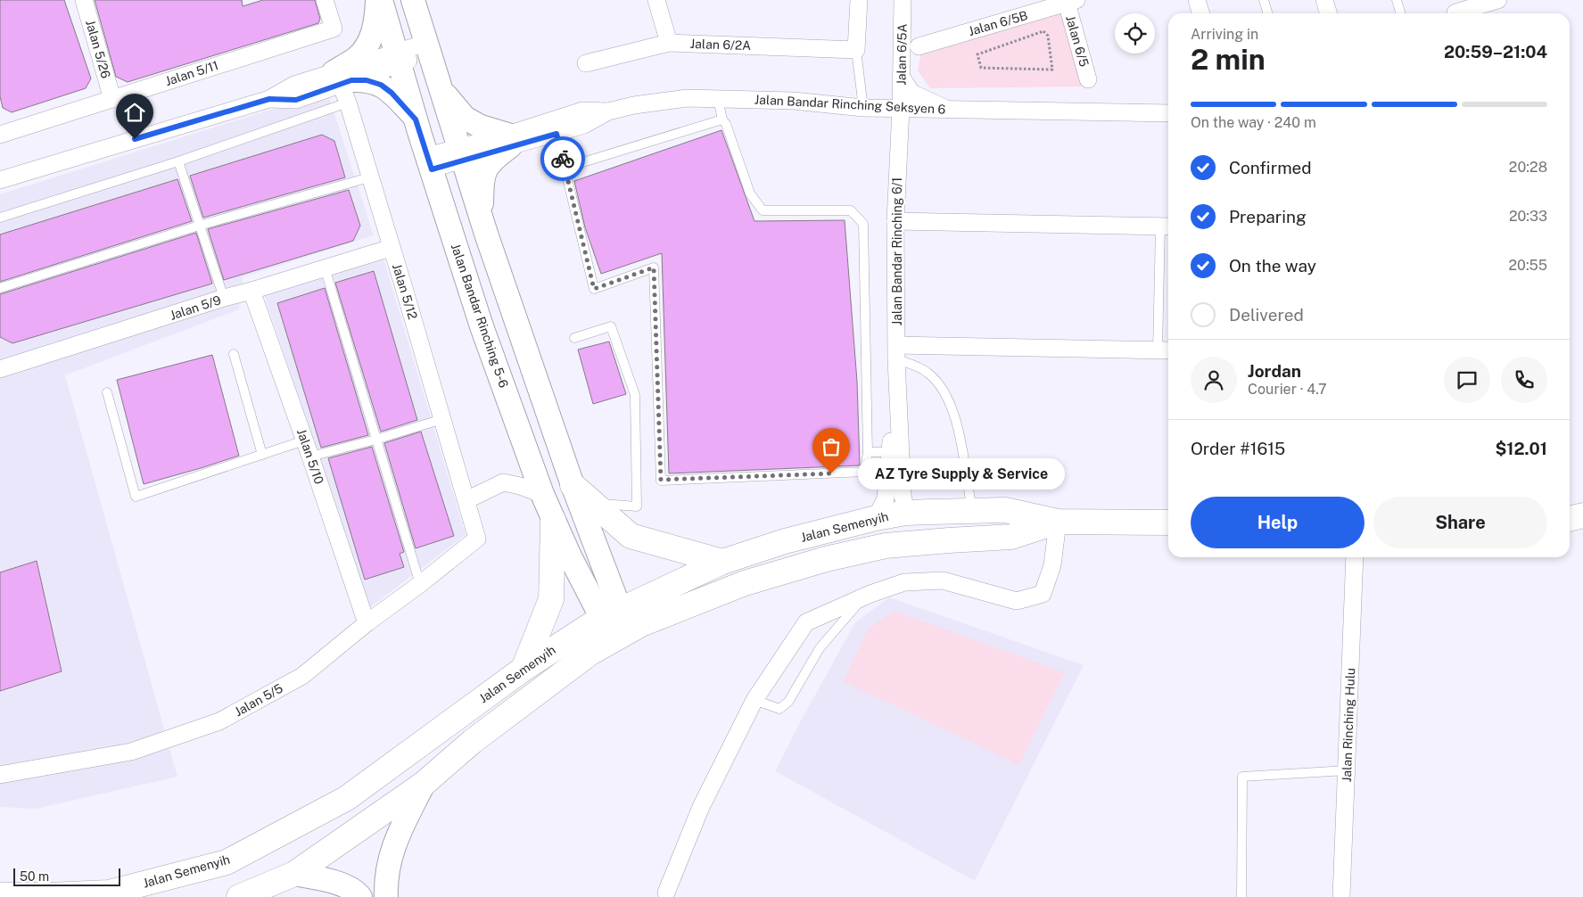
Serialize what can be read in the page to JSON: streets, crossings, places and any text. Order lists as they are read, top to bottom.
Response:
{
  "streets": {
    "main road": ["Jalan Semenyih"],
    "street": [
      "Jalan 6/5B",
      "Jalan 6/5",
      "Jalan 6/2A",
      "Jalan 5/26",
      "Jalan 6/5A",
      "Jalan 5/11",
      "Jalan Bandar Rinching Seksyen 6",
      "Jalan Bandar Rinching 6/1",
      "Jalan 5/12",
      "Jalan 5/9",
      "Jalan Bandar Rinching 5-6",
      "Jalan 5/10",
      "Jalan 5/5",
      "Jalan Rinching Hulu"
    ]
  },
  "crossings": [
    ["Jalan 6/5B", "Jalan 6/5"],
    ["Jalan 5/26", "Jalan 5/11"],
    ["Jalan 6/5A", "Jalan Bandar Rinching Seksyen 6"],
    ["Jalan 6/5A", "Jalan Bandar Rinching 6/1"],
    ["Jalan Bandar Rinching Seksyen 6", "Jalan Bandar Rinching 6/1"],
    ["Jalan Bandar Rinching Seksyen 6", "Jalan Bandar Rinching 5-6"],
    ["Jalan Bandar Rinching 6/1", "Jalan Semenyih"],
    ["Jalan 5/12", "Jalan 5/9"],
    ["Jalan 5/12", "Jalan 5/5"],
    ["Jalan 5/9", "Jalan 5/10"],
    ["Jalan Bandar Rinching 5-6", "Jalan Semenyih"],
    ["Jalan 5/10", "Jalan 5/5"]
  ],
  "places": ["AZ Tyre Supply & Service"],
  "scale_bar": "50 m",
  "page": {
    "heading": ["2 min", "Arriving in", "20:59–21:04"],
    "panel": [
      "Jordan",
      "Courier · 4.7",
      "Order #1615",
      "$12.01"
    ],
    "bar": "On the way · 240 m",
    "list": [
      ["Confirmed", "20:28"],
      ["Preparing", "20:33"],
      ["On the way", "20:55"],
      "Delivered"
    ],
    "bubble": "AZ Tyre Supply & Service",
    "buttons": ["Help", "Share"],
    "scale": "50 m"
  }
}
